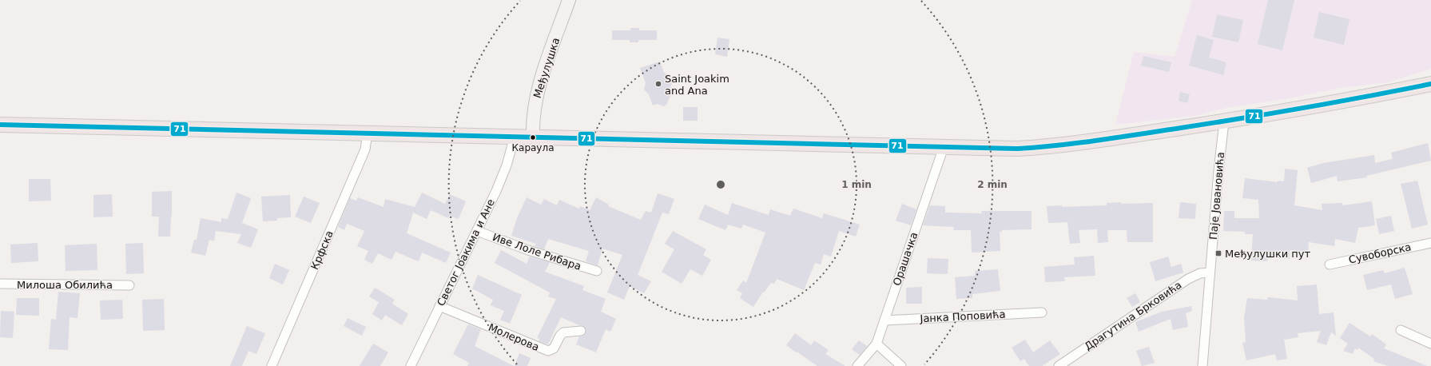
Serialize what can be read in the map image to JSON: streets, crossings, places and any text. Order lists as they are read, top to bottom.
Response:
{
  "streets": {
    "street": [
      "Међулушка",
      "Паје Јовановића",
      "Крфска",
      "Иве Лоле Рибара",
      "Светог Јоакима и Ане",
      "Сувоборска",
      "Орашачка",
      "Милоша Обилића",
      "Драгутина Брковића",
      "Јанка Поповића",
      "Молерова"
    ]
  },
  "crossings": [
    ["Паје Јовановића", "Драгутина Брковића"],
    ["Иве Лоле Рибара", "Светог Јоакима и Ане"],
    ["Светог Јоакима и Ане", "Молерова"],
    ["Орашачка", "Јанка Поповића"]
  ],
  "places": {
    "other": ["Saint Joakim and Ana", "Караула"],
    "transit": ["Међулушки пут"]
  },
  "lines": ["transit line 71"],
  "rings": ["1 min", "2 min"]
}
